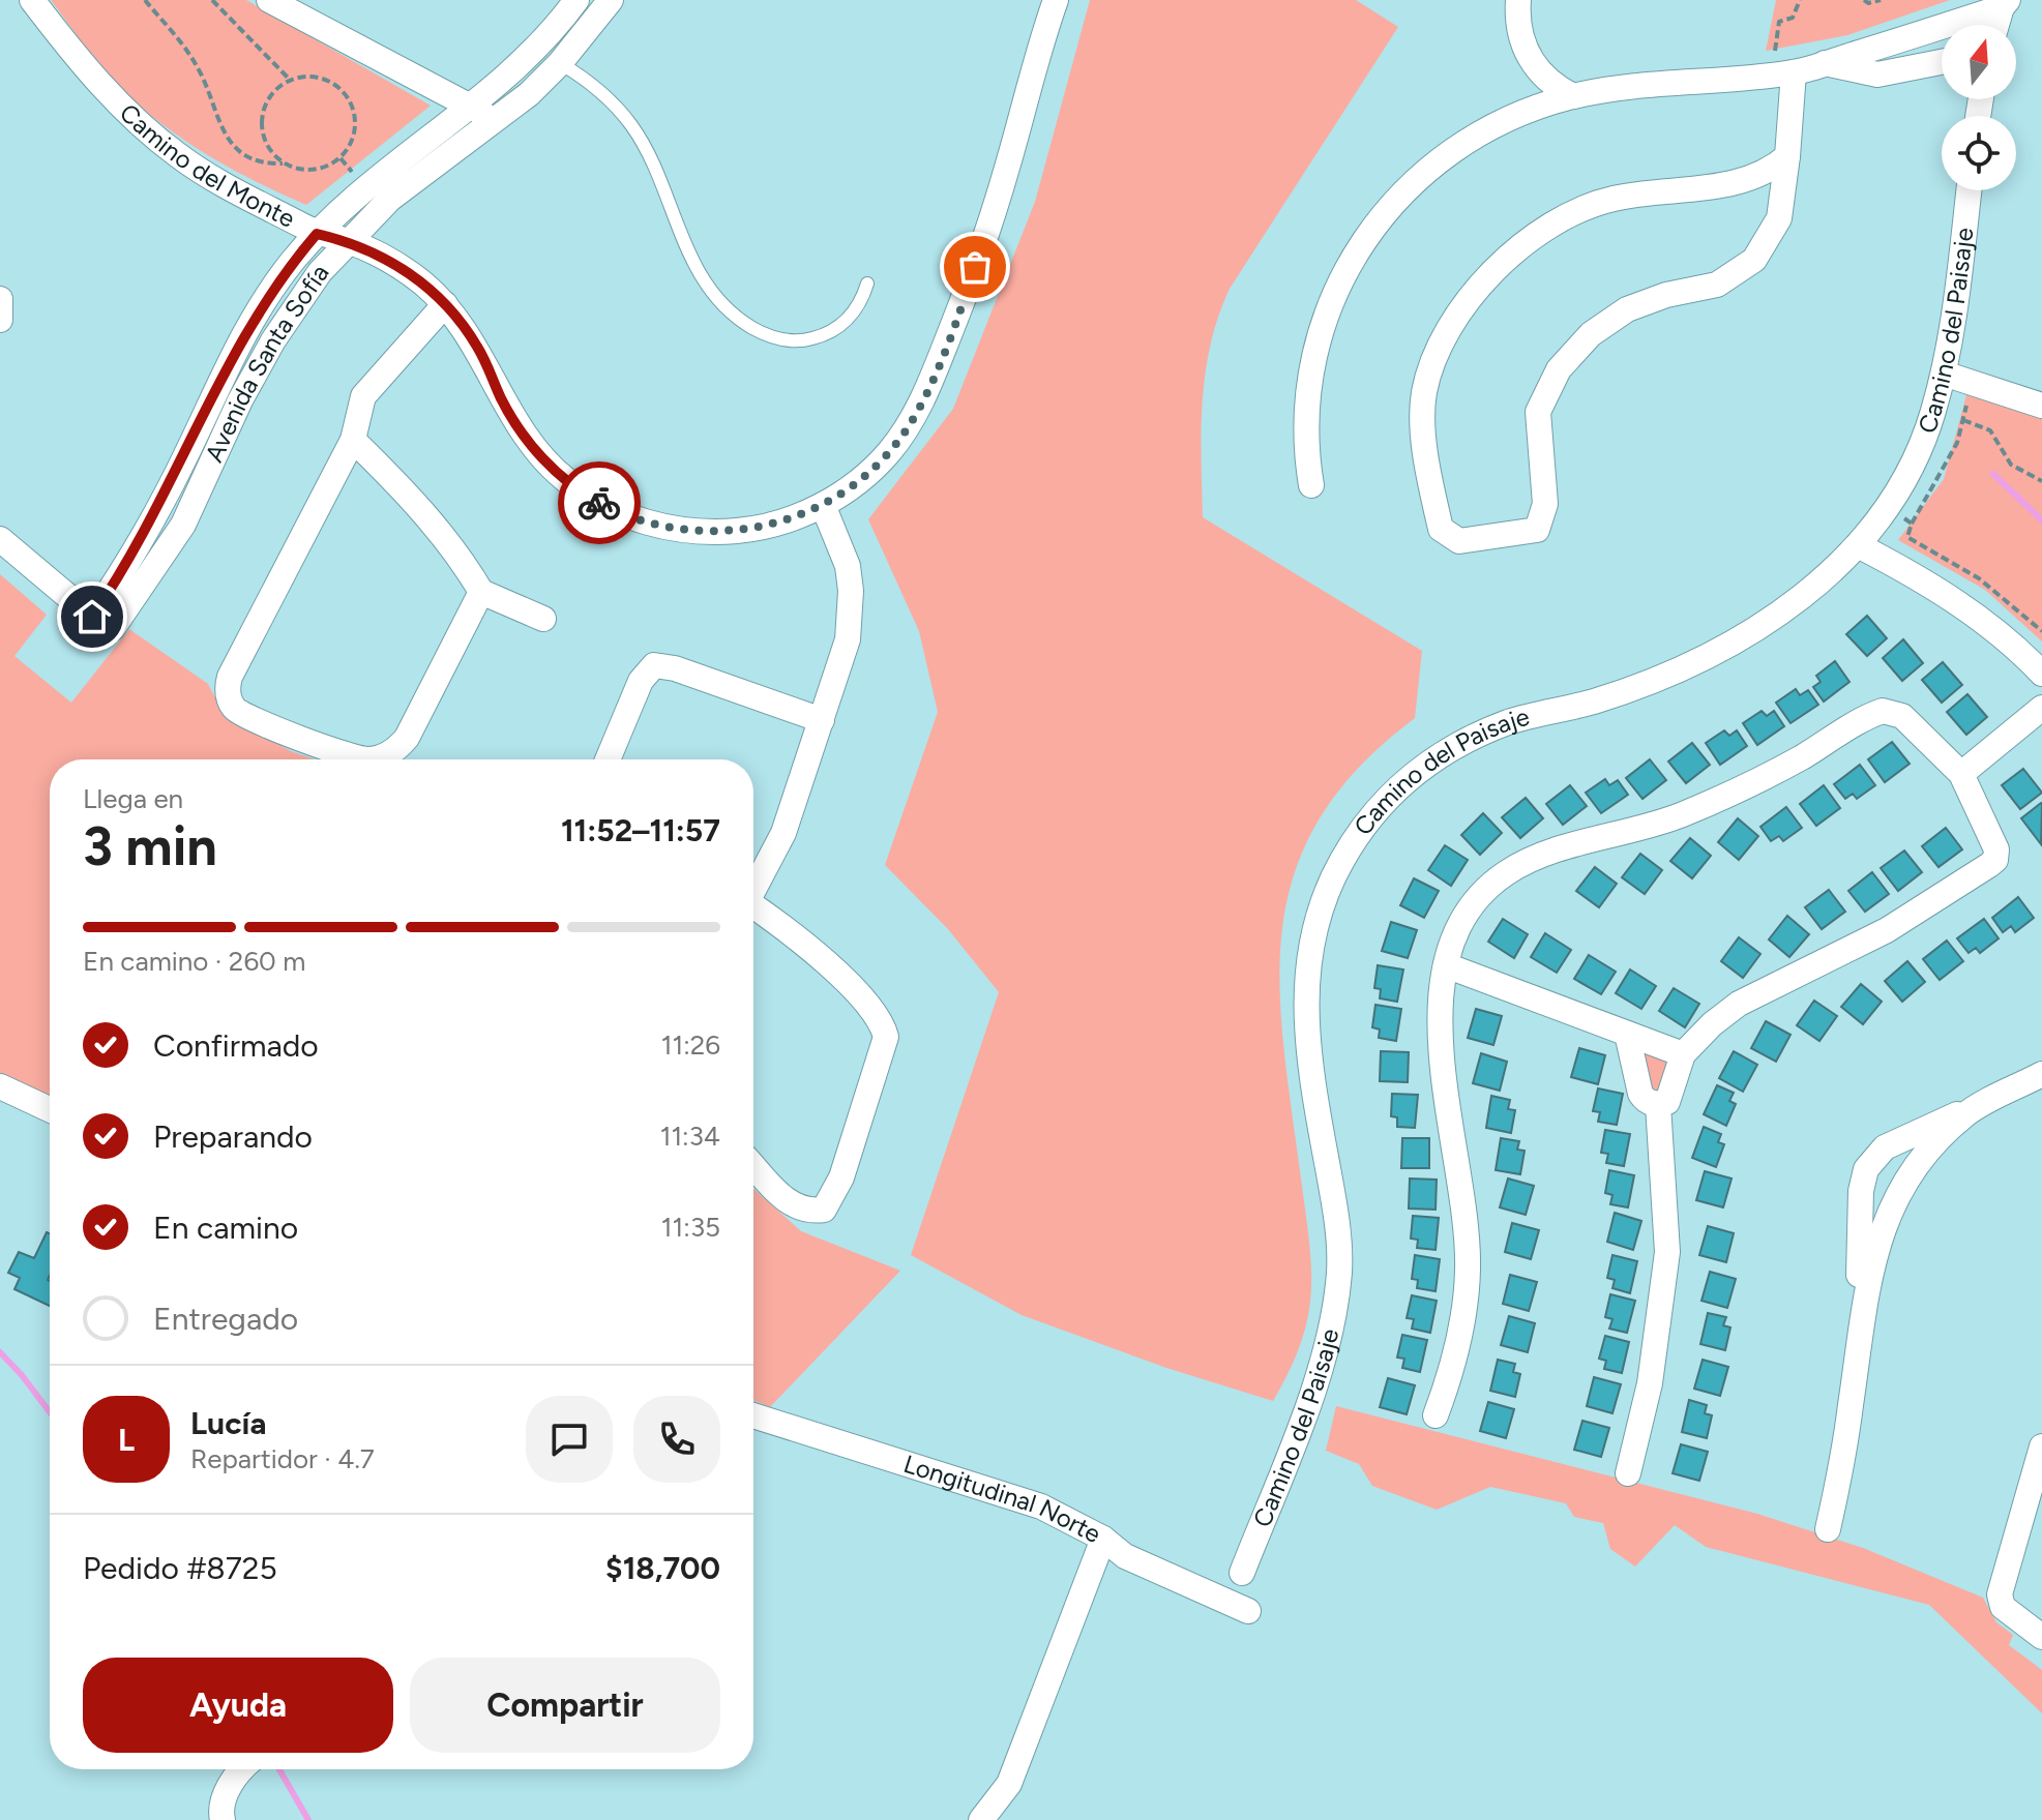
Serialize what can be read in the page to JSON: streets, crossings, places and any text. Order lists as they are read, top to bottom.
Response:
{
  "streets": {
    "street": [
      "Camino del Monte",
      "Camino del Paisaje",
      "Avenida Santa Sofía",
      "Longitudinal Norte"
    ]
  },
  "crossings": [
    ["Camino del Monte", "Avenida Santa Sofía"]
  ],
  "north": "top",
  "page": {
    "heading": ["3 min", "Llega en", "11:52–11:57"],
    "panel": [
      "Lucía",
      "Repartidor · 4.7",
      "Pedido #8725",
      "$18,700"
    ],
    "bar": "En camino · 260 m",
    "list": [
      ["Confirmado", "11:26"],
      ["Preparando", "11:34"],
      ["En camino", "11:35"],
      "Entregado"
    ],
    "round": "L",
    "buttons": ["Ayuda", "Compartir"]
  }
}
